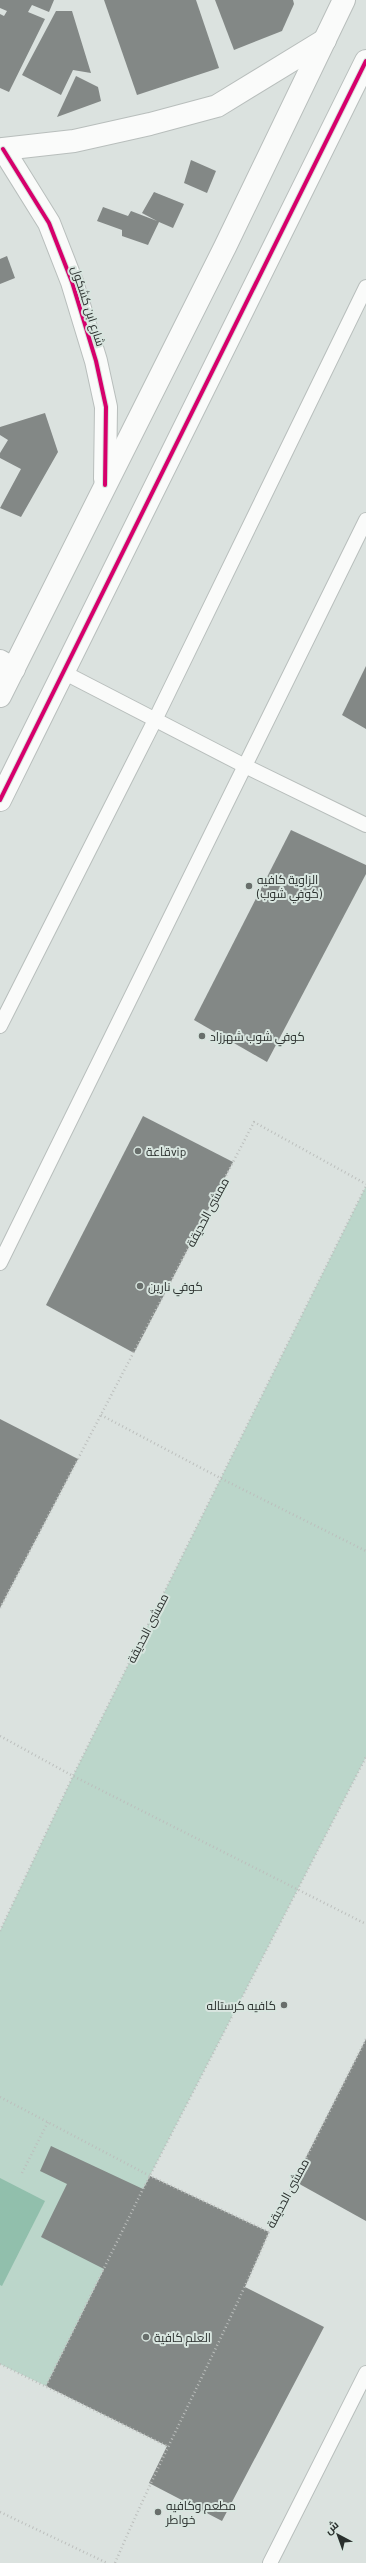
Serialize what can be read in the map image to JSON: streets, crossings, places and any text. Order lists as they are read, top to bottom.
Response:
{
  "streets": {
    "street": ["شارع ابن كشكول"],
    "path": ["ممشى الحديقة"]
  },
  "places": [
    "الزاوية كافيه (كوفي شوب)",
    "كوفي شوب شهرزاد",
    "قاعةvip",
    "كوفي نارين",
    "كافيه كرستاله",
    "العلم كافية",
    "مطعم وكافيه خواطر"
  ],
  "north": "top left"
}
